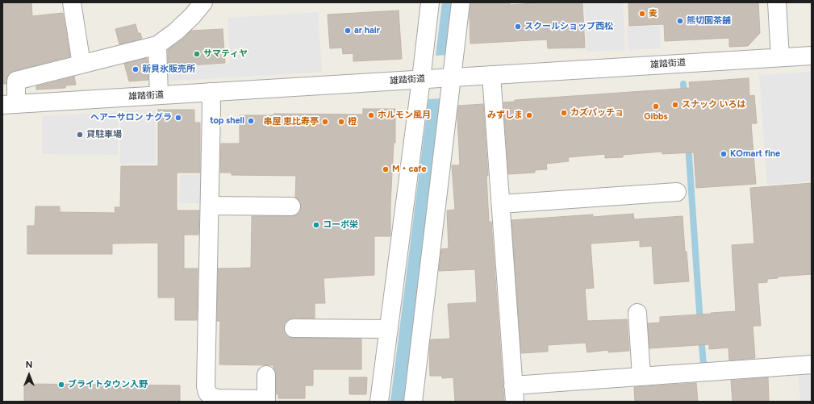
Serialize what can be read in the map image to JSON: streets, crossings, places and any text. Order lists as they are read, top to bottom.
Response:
{
  "streets": {
    "street": ["雄踏街道"]
  },
  "places": [
    "麦",
    "熊切園茶舗",
    "スクールショップ西松",
    "ar hair",
    "サマティヤ",
    "新貝氷販売所",
    "スナック いろは",
    "Gibbs",
    "カズパッチョ",
    "ホルモン風月",
    "みずしま",
    "ヘアーサロン ナグラ",
    "top shell",
    "串屋 恵比寿亭",
    "橙",
    "貸駐車場",
    "KOmart fine",
    "M・cafe",
    "コーポ栄",
    "ブライトタウン入野"
  ],
  "north": "top"
}
